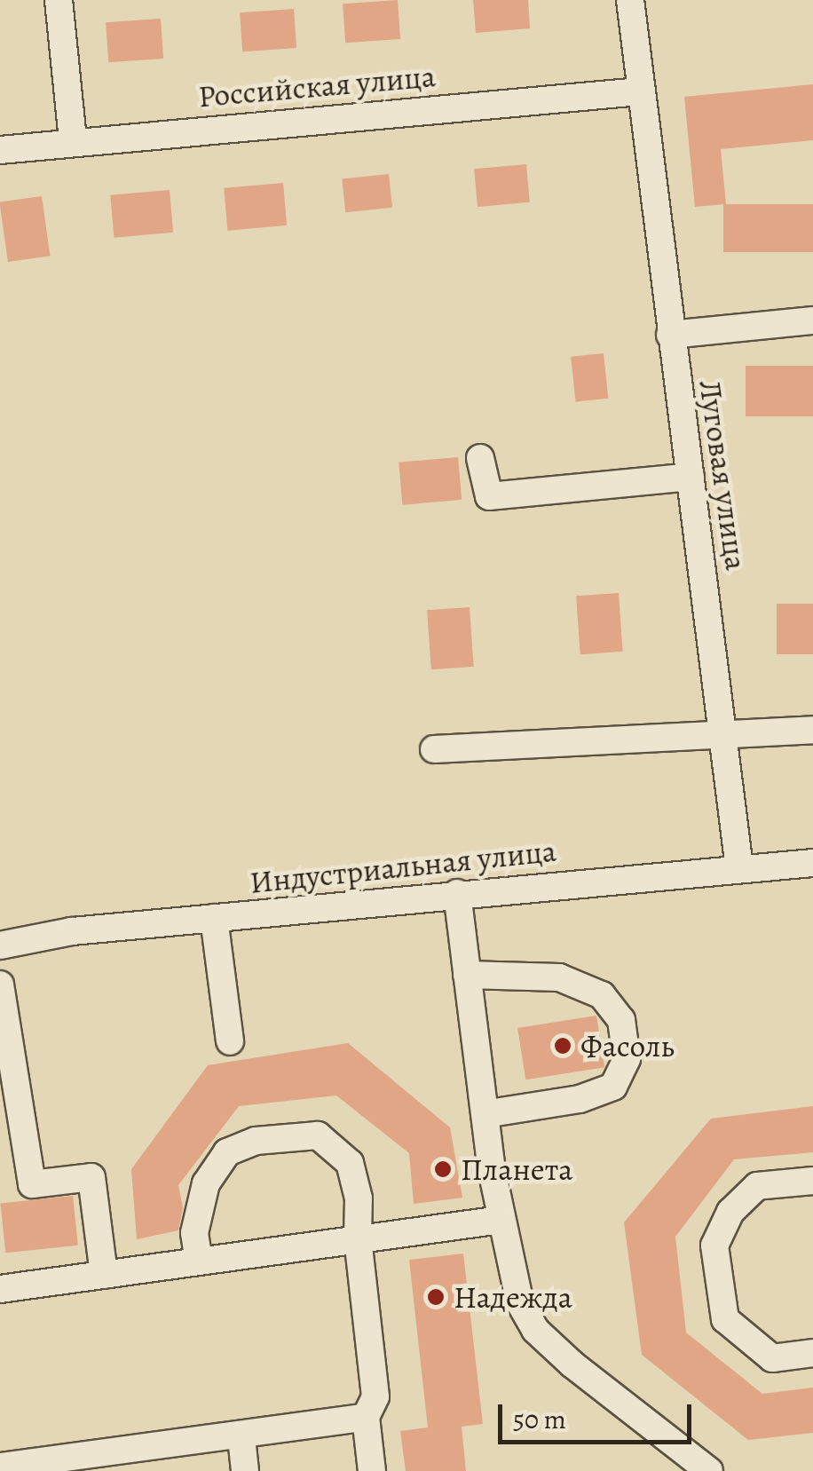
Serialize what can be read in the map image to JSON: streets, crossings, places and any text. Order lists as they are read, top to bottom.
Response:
{
  "streets": {
    "street": ["Российская улица", "Луговая улица", "Индустриальная улица"]
  },
  "crossings": [
    ["Российская улица", "Луговая улица"],
    ["Луговая улица", "Индустриальная улица"]
  ],
  "places": ["Фасоль", "Планета", "Надежда"],
  "scale_bar": "50 m"
}
